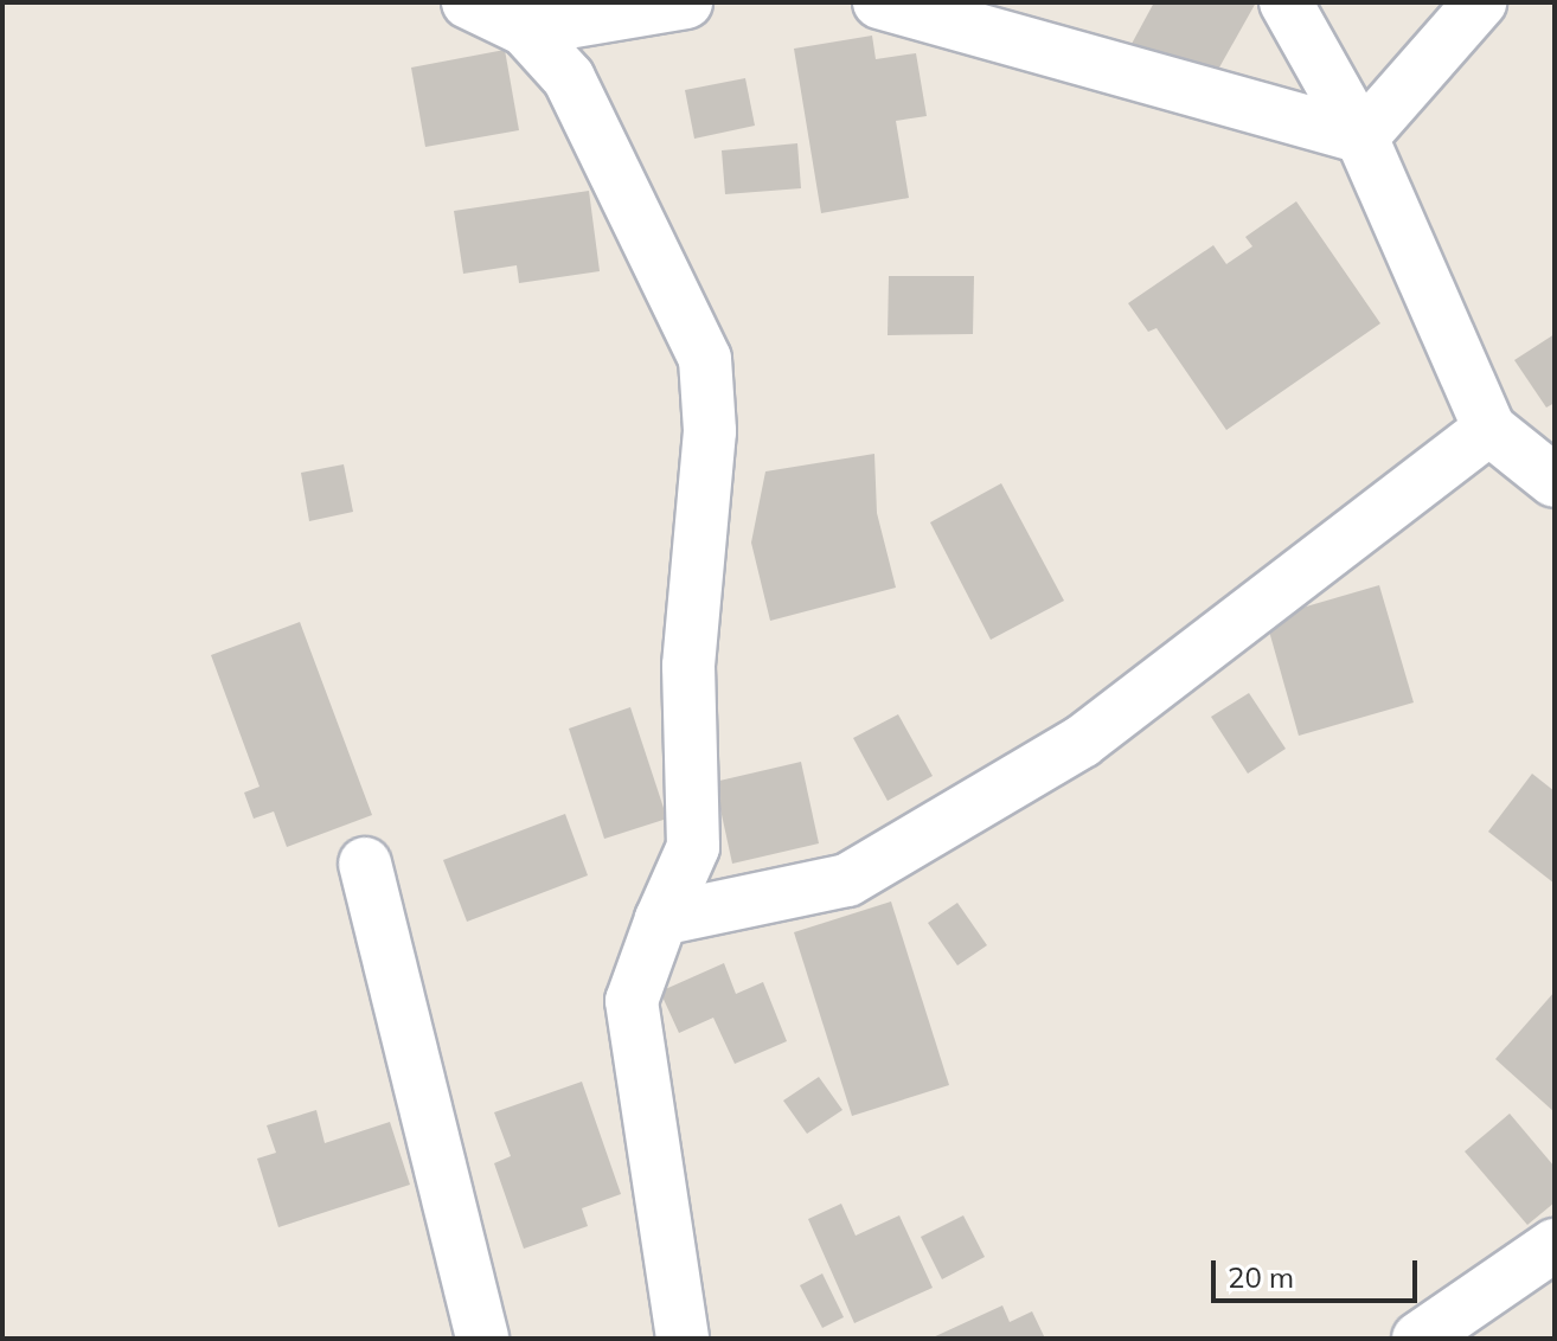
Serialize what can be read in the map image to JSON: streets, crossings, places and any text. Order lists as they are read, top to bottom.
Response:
{
  "scale_bar": "20 m"
}
